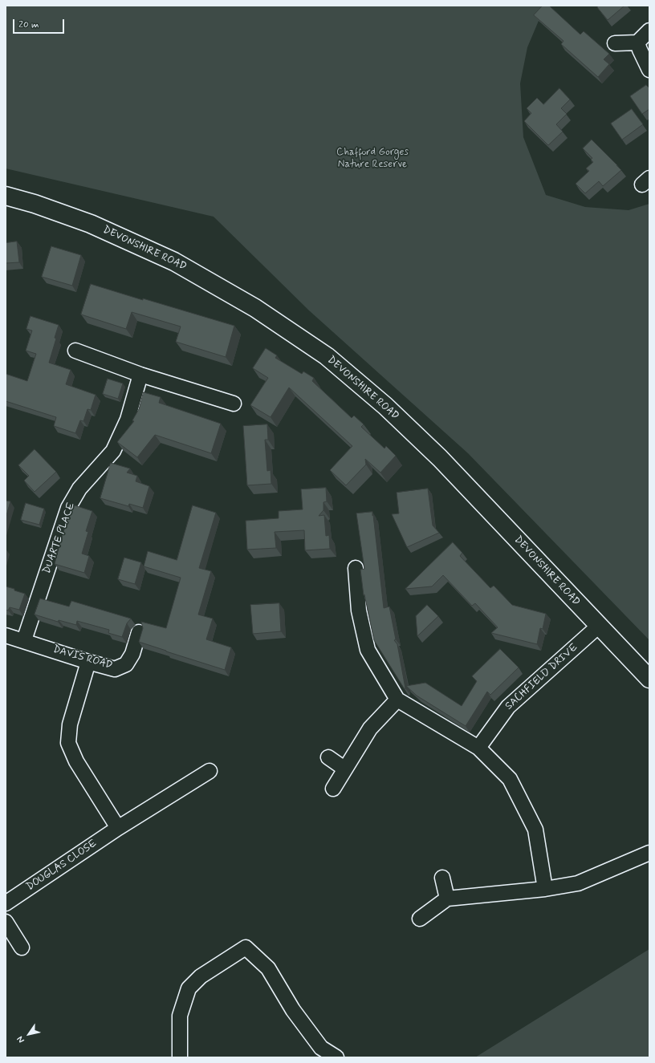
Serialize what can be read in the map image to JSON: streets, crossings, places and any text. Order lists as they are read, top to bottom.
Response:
{
  "streets": {
    "main road": ["DEVONSHIRE ROAD"],
    "street": [
      "DUARTE PLACE",
      "DAVIS ROAD",
      "SACHFIELD DRIVE",
      "DOUGLAS CLOSE"
    ]
  },
  "crossings": [
    ["DEVONSHIRE ROAD", "SACHFIELD DRIVE"],
    ["DUARTE PLACE", "DAVIS ROAD"]
  ],
  "parks": ["Chafford Gorges Nature Reserve"],
  "scale_bar": "20 m",
  "north": "bottom left"
}
